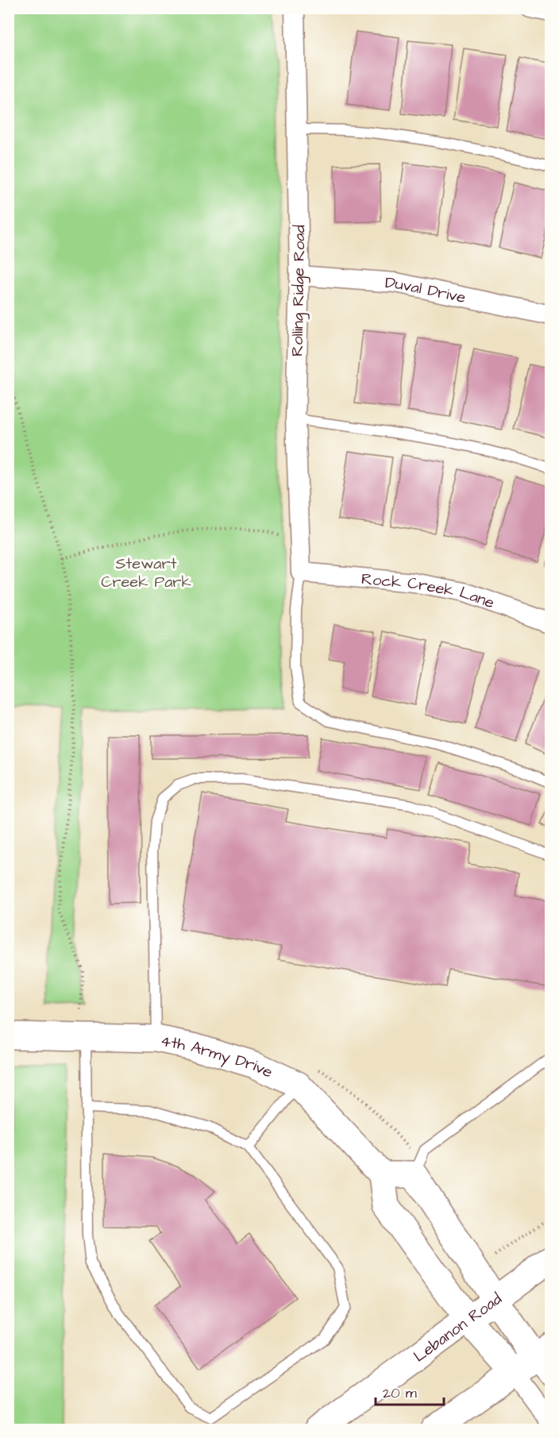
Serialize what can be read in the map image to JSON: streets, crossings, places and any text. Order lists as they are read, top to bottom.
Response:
{
  "streets": {
    "street": [
      "Duval Drive",
      "Rolling Ridge Road",
      "Rock Creek Lane",
      "4th Army Drive",
      "Lebanon Road"
    ]
  },
  "crossings": [
    ["Duval Drive", "Rolling Ridge Road"],
    ["Rolling Ridge Road", "Rock Creek Lane"]
  ],
  "parks": ["Stewart Creek Park"],
  "scale_bar": "20 m"
}
